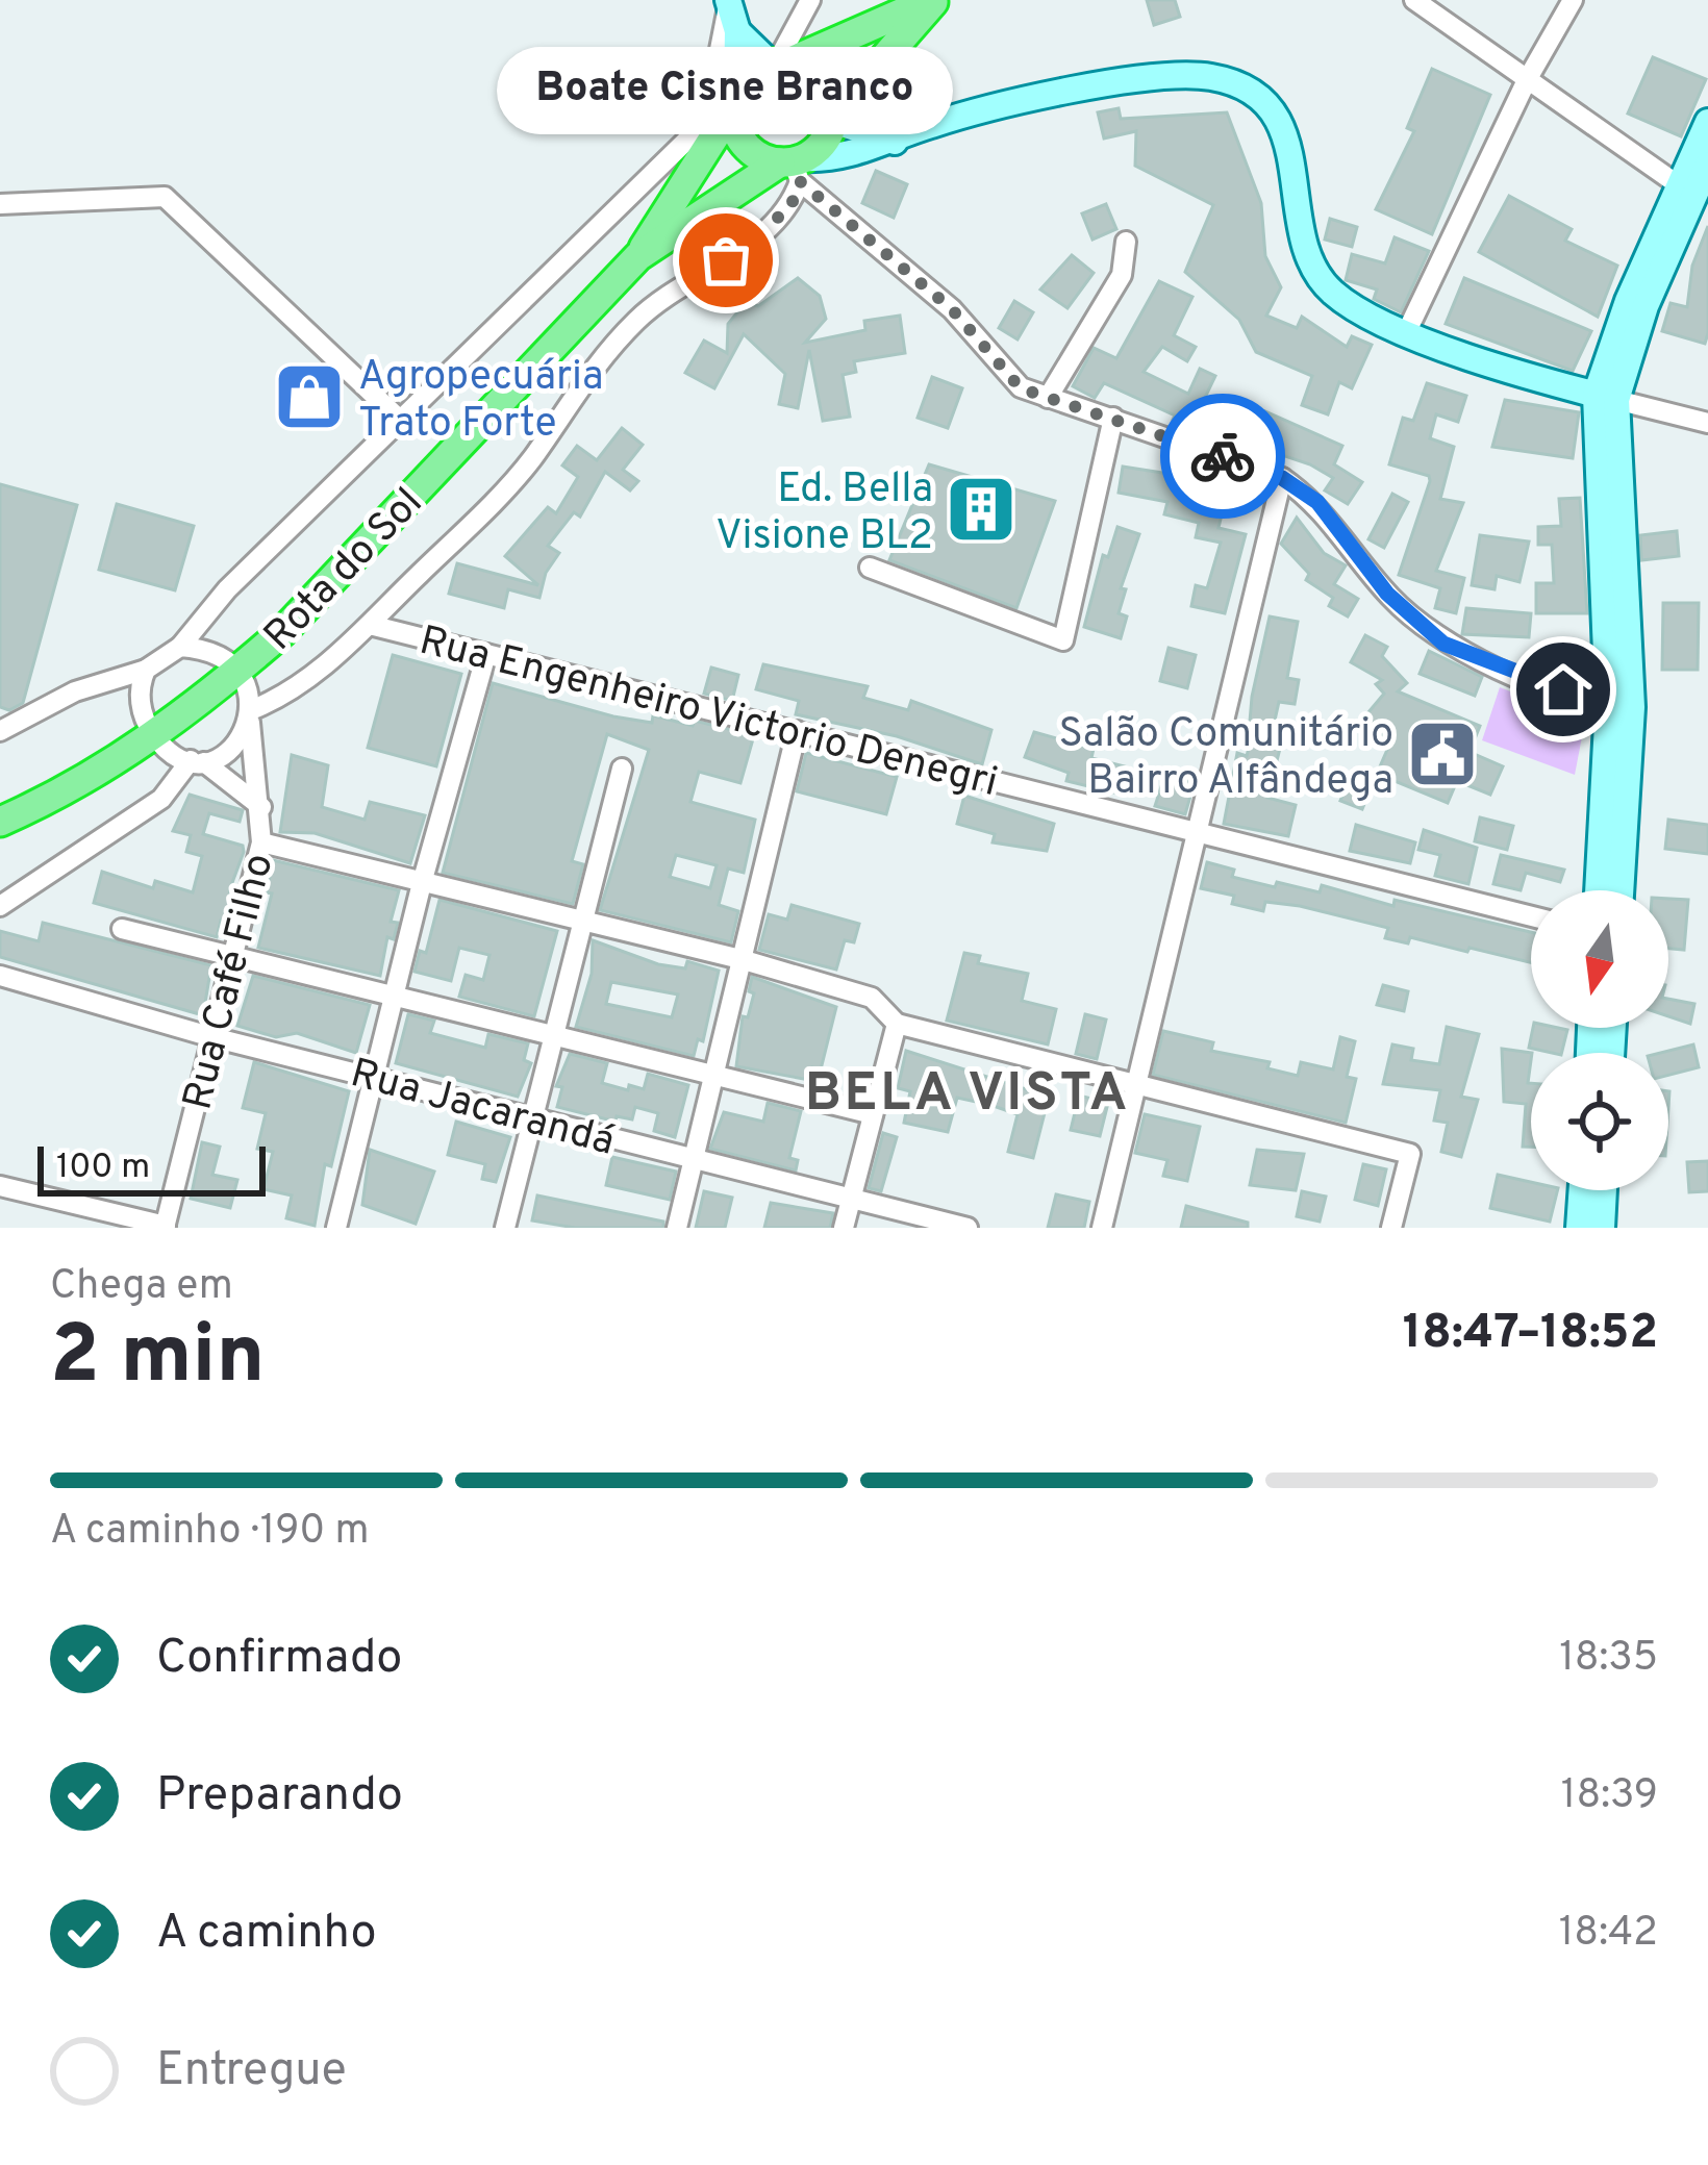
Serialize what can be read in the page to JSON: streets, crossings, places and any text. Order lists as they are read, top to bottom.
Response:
{
  "streets": {
    "highway": ["Rota do Sol"],
    "street": ["Rua Engenheiro Victorio Denegri", "Rua Café Filho", "Rua Jacarandá"]
  },
  "crossings": [
    ["Rota do Sol", "Rua Café Filho"],
    ["Rua Café Filho", "Rua Jacarandá"]
  ],
  "districts": ["BELA VISTA"],
  "places": {
    "other": ["Boate Cisne Branco"],
    "shop": ["Agropecuária Trato Forte"],
    "building": ["Ed. Bella Visione BL2"],
    "public building": ["Salão Comunitário Bairro Alfândega"]
  },
  "scale_bar": "100 m",
  "north": "bottom",
  "page": {
    "bubble": "Boate Cisne Branco",
    "scale": "100 m",
    "heading": ["2 min", "Chega em", "18:47–18:52"],
    "bar": "A caminho · 190 m",
    "list": [
      ["Confirmado", "18:35"],
      ["Preparando", "18:39"],
      ["A caminho", "18:42"],
      "Entregue"
    ]
  }
}
